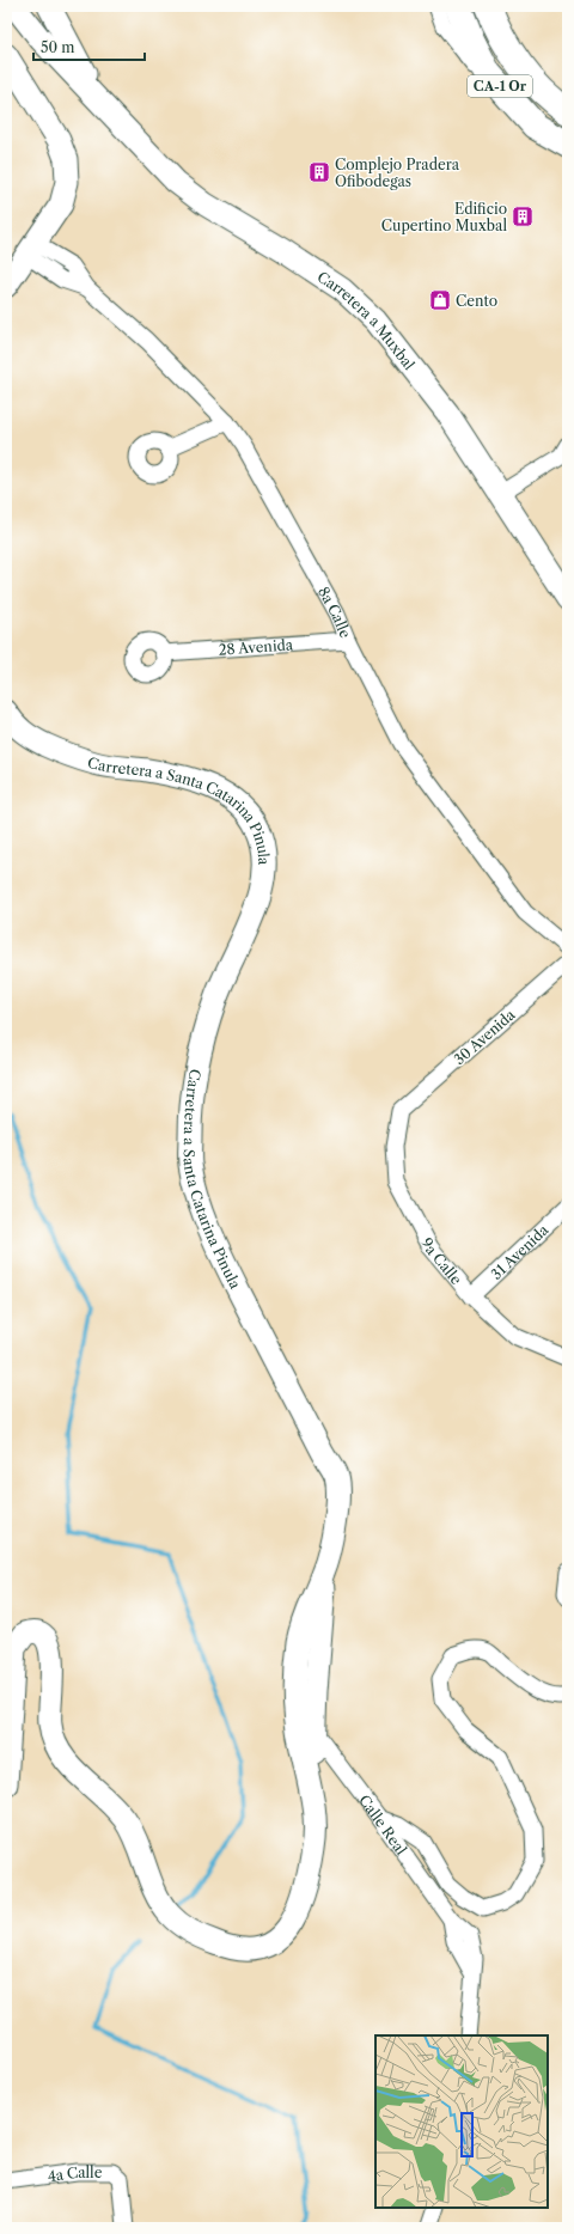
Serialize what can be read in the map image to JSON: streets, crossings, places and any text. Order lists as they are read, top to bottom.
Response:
{
  "streets": {
    "highway": ["CA-1 Or"],
    "main road": ["Carretera a Muxbal", "Carretera a Santa Catarina Pinula"],
    "street": [
      "8a Calle",
      "28 Avenida",
      "30 Avenida",
      "31 Avenida",
      "9a Calle",
      "Calle Real",
      "4a Calle"
    ]
  },
  "crossings": [
    ["8a Calle", "28 Avenida"],
    ["Carretera a Santa Catarina Pinula", "Calle Real"],
    ["30 Avenida", "9a Calle"],
    ["31 Avenida", "9a Calle"]
  ],
  "places": {
    "building": ["Complejo Pradera Ofibodegas", "Edificio Cupertino Muxbal"],
    "shop": ["Cento"]
  },
  "scale_bar": "50 m"
}
